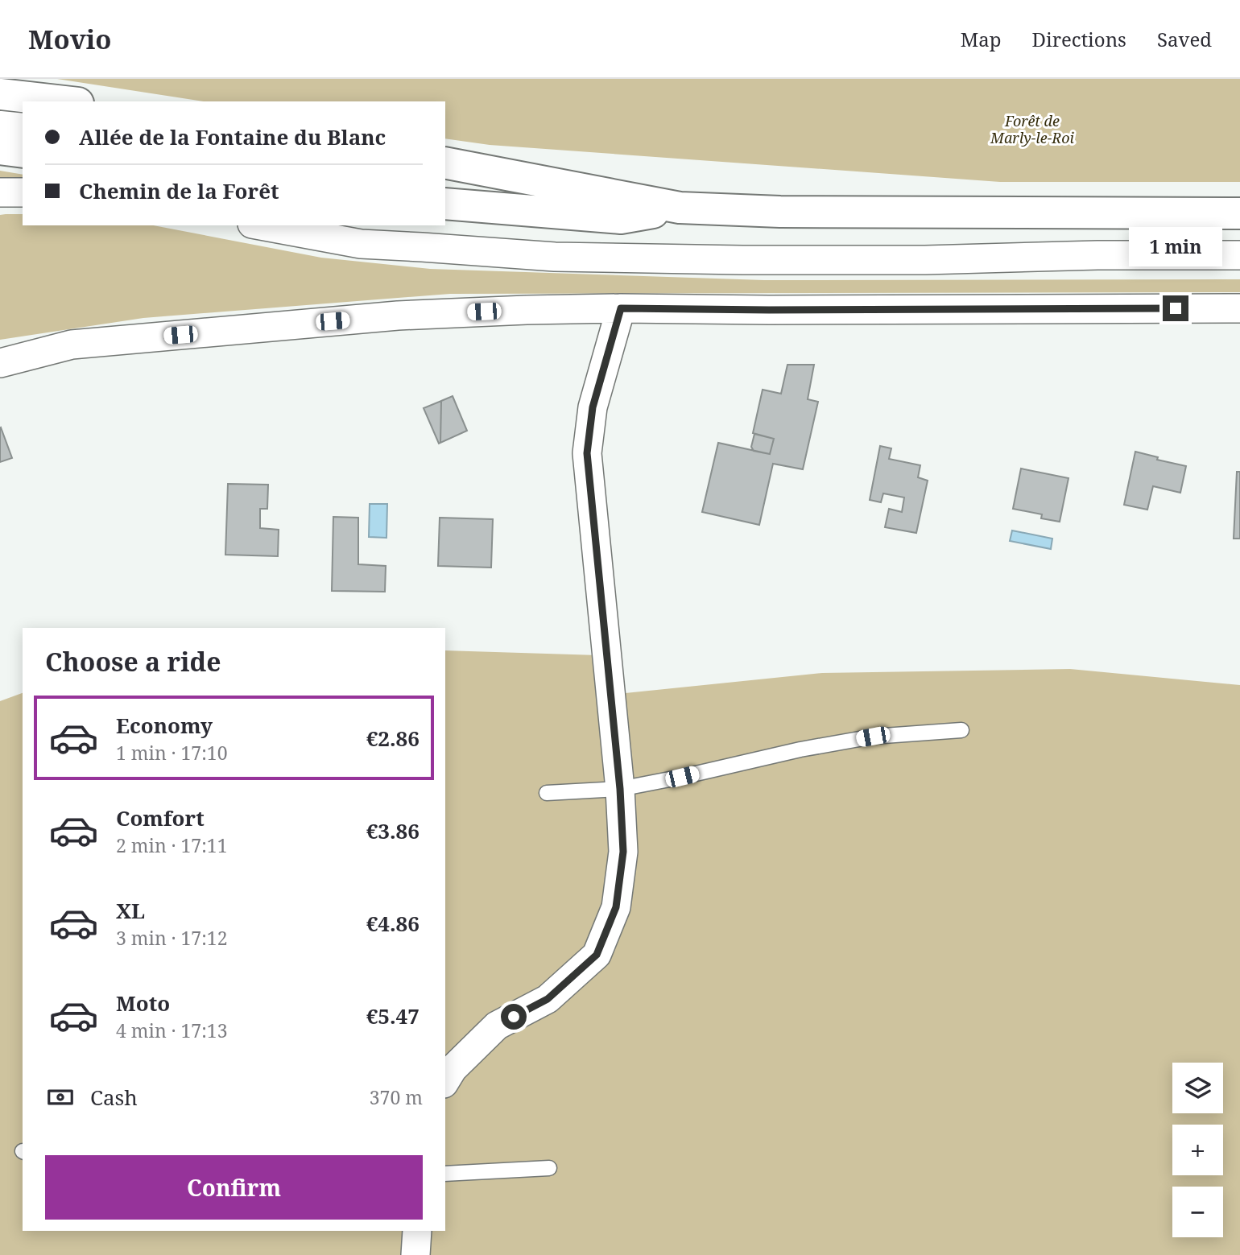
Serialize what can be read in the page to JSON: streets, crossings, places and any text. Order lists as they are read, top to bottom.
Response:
{
  "parks": ["Forêt de Marly-le-Roi"],
  "page": {
    "header": "Movio",
    "nav": ["Map", "Directions", "Saved"],
    "banner": ["Allée de la Fontaine du Blanc", "Chemin de la Forêt"],
    "bubble": "1 min",
    "heading": "Choose a ride",
    "list": [
      {
        "name": "Economy",
        "note": "1 min · 17:10",
        "value": "€2.86"
      },
      {
        "name": "Comfort",
        "note": "2 min · 17:11",
        "value": "€3.86"
      },
      {
        "name": "XL",
        "note": "3 min · 17:12",
        "value": "€4.86"
      },
      {
        "name": "Moto",
        "note": "4 min · 17:13",
        "value": "€5.47"
      }
    ],
    "map_buttons": ["+", "−"],
    "pay": ["Cash", "370 m"],
    "buttons": "Confirm"
  }
}
